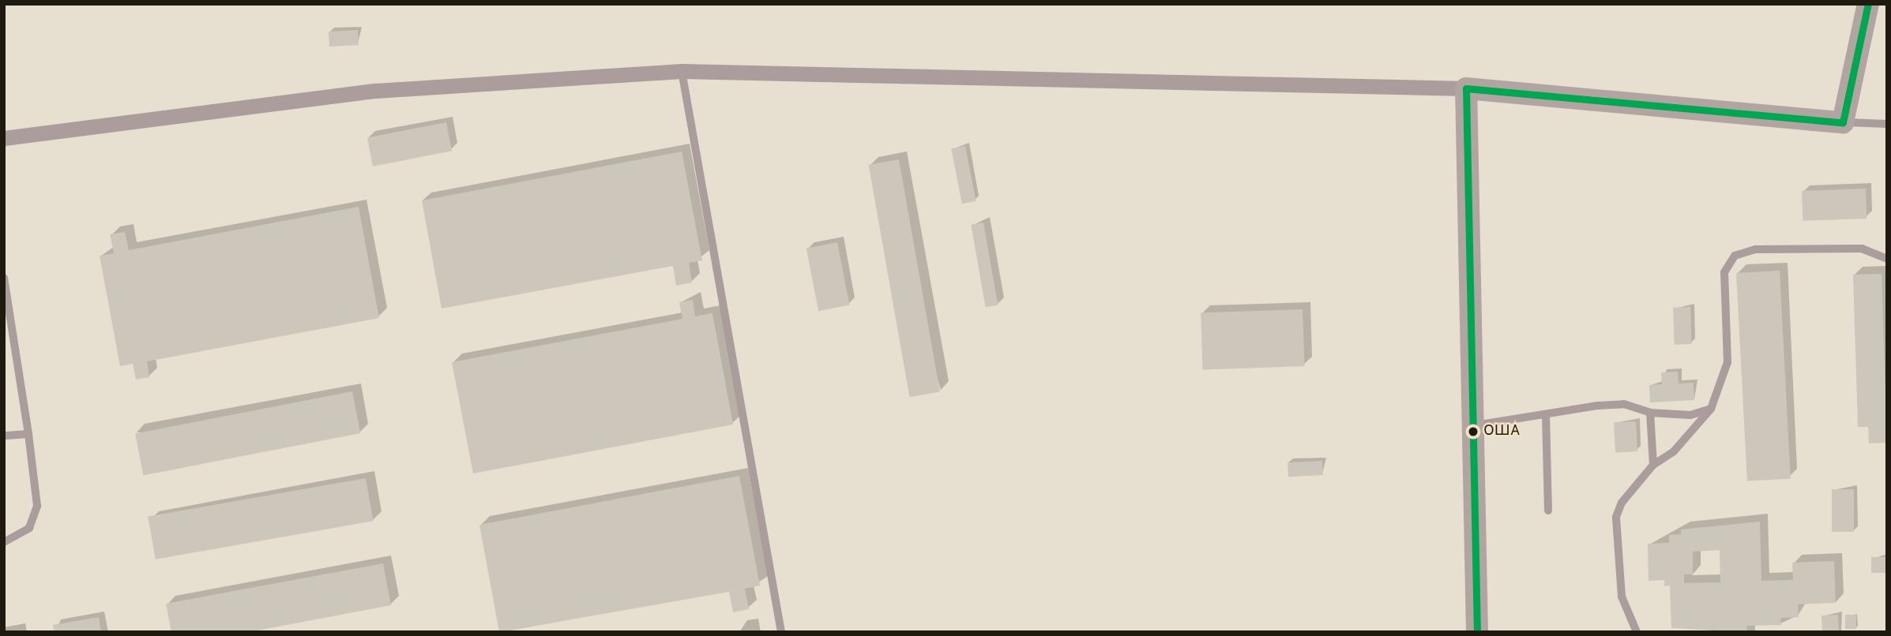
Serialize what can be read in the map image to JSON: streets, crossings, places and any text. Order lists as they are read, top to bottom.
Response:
{
  "places": ["ОША"]
}
